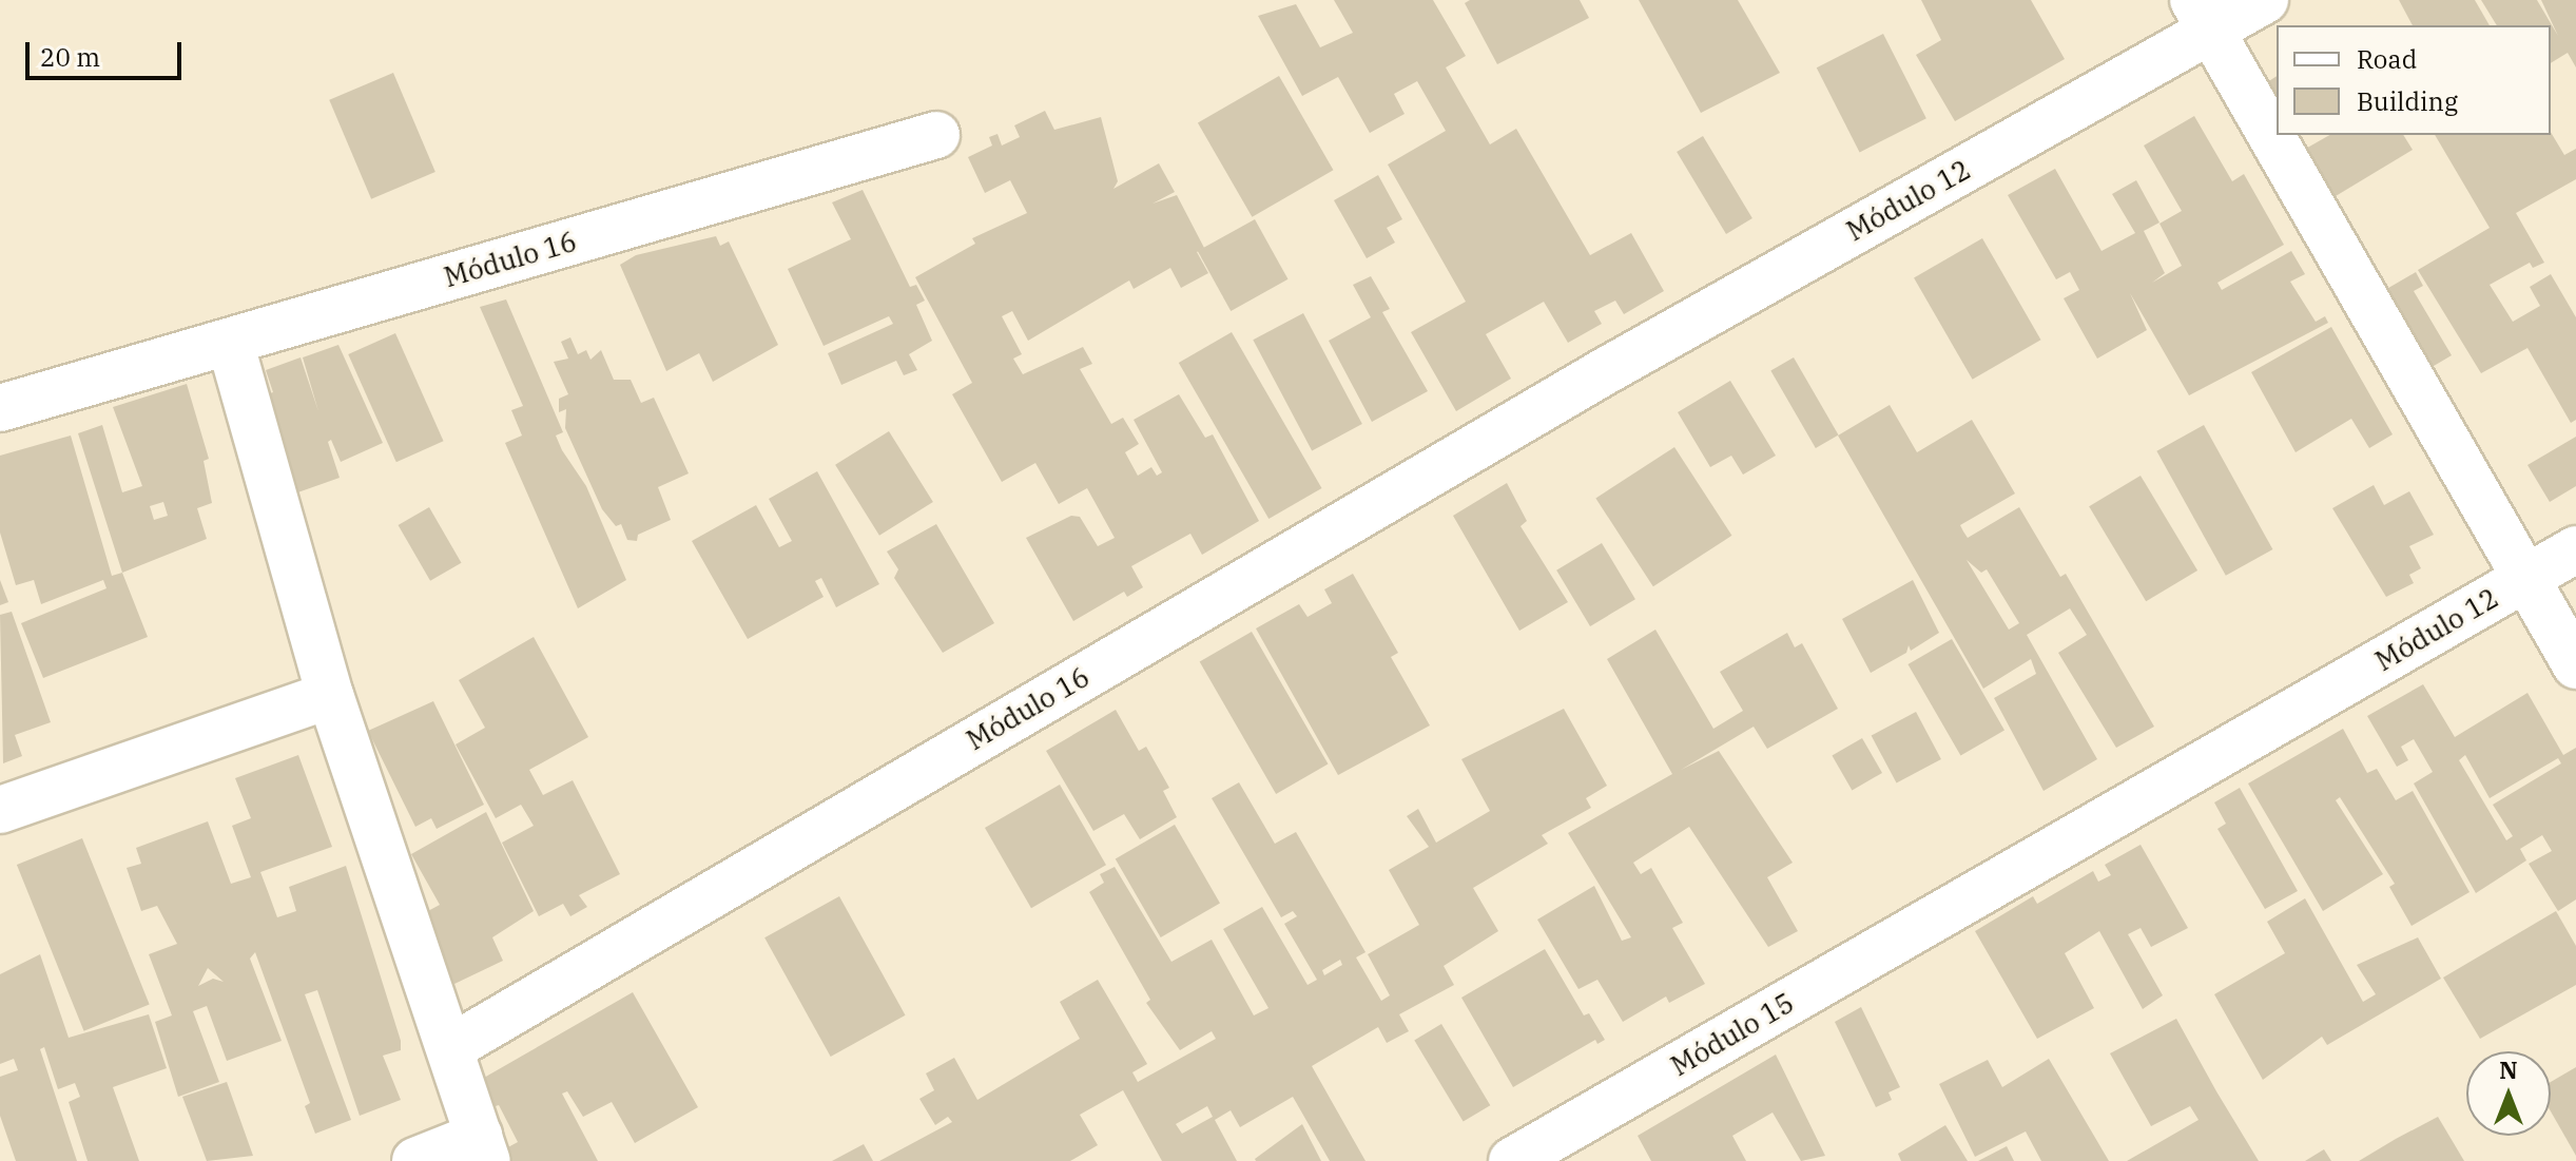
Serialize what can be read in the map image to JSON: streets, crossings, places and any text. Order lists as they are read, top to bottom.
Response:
{
  "streets": {
    "street": ["Módulo 12", "Módulo 16", "Módulo 15"]
  },
  "crossings": [
    ["Módulo 12", "Módulo 16"],
    ["Módulo 12", "Módulo 15"]
  ],
  "legend": ["Road", "Building"],
  "scale_bar": "20 m",
  "north": "top"
}
